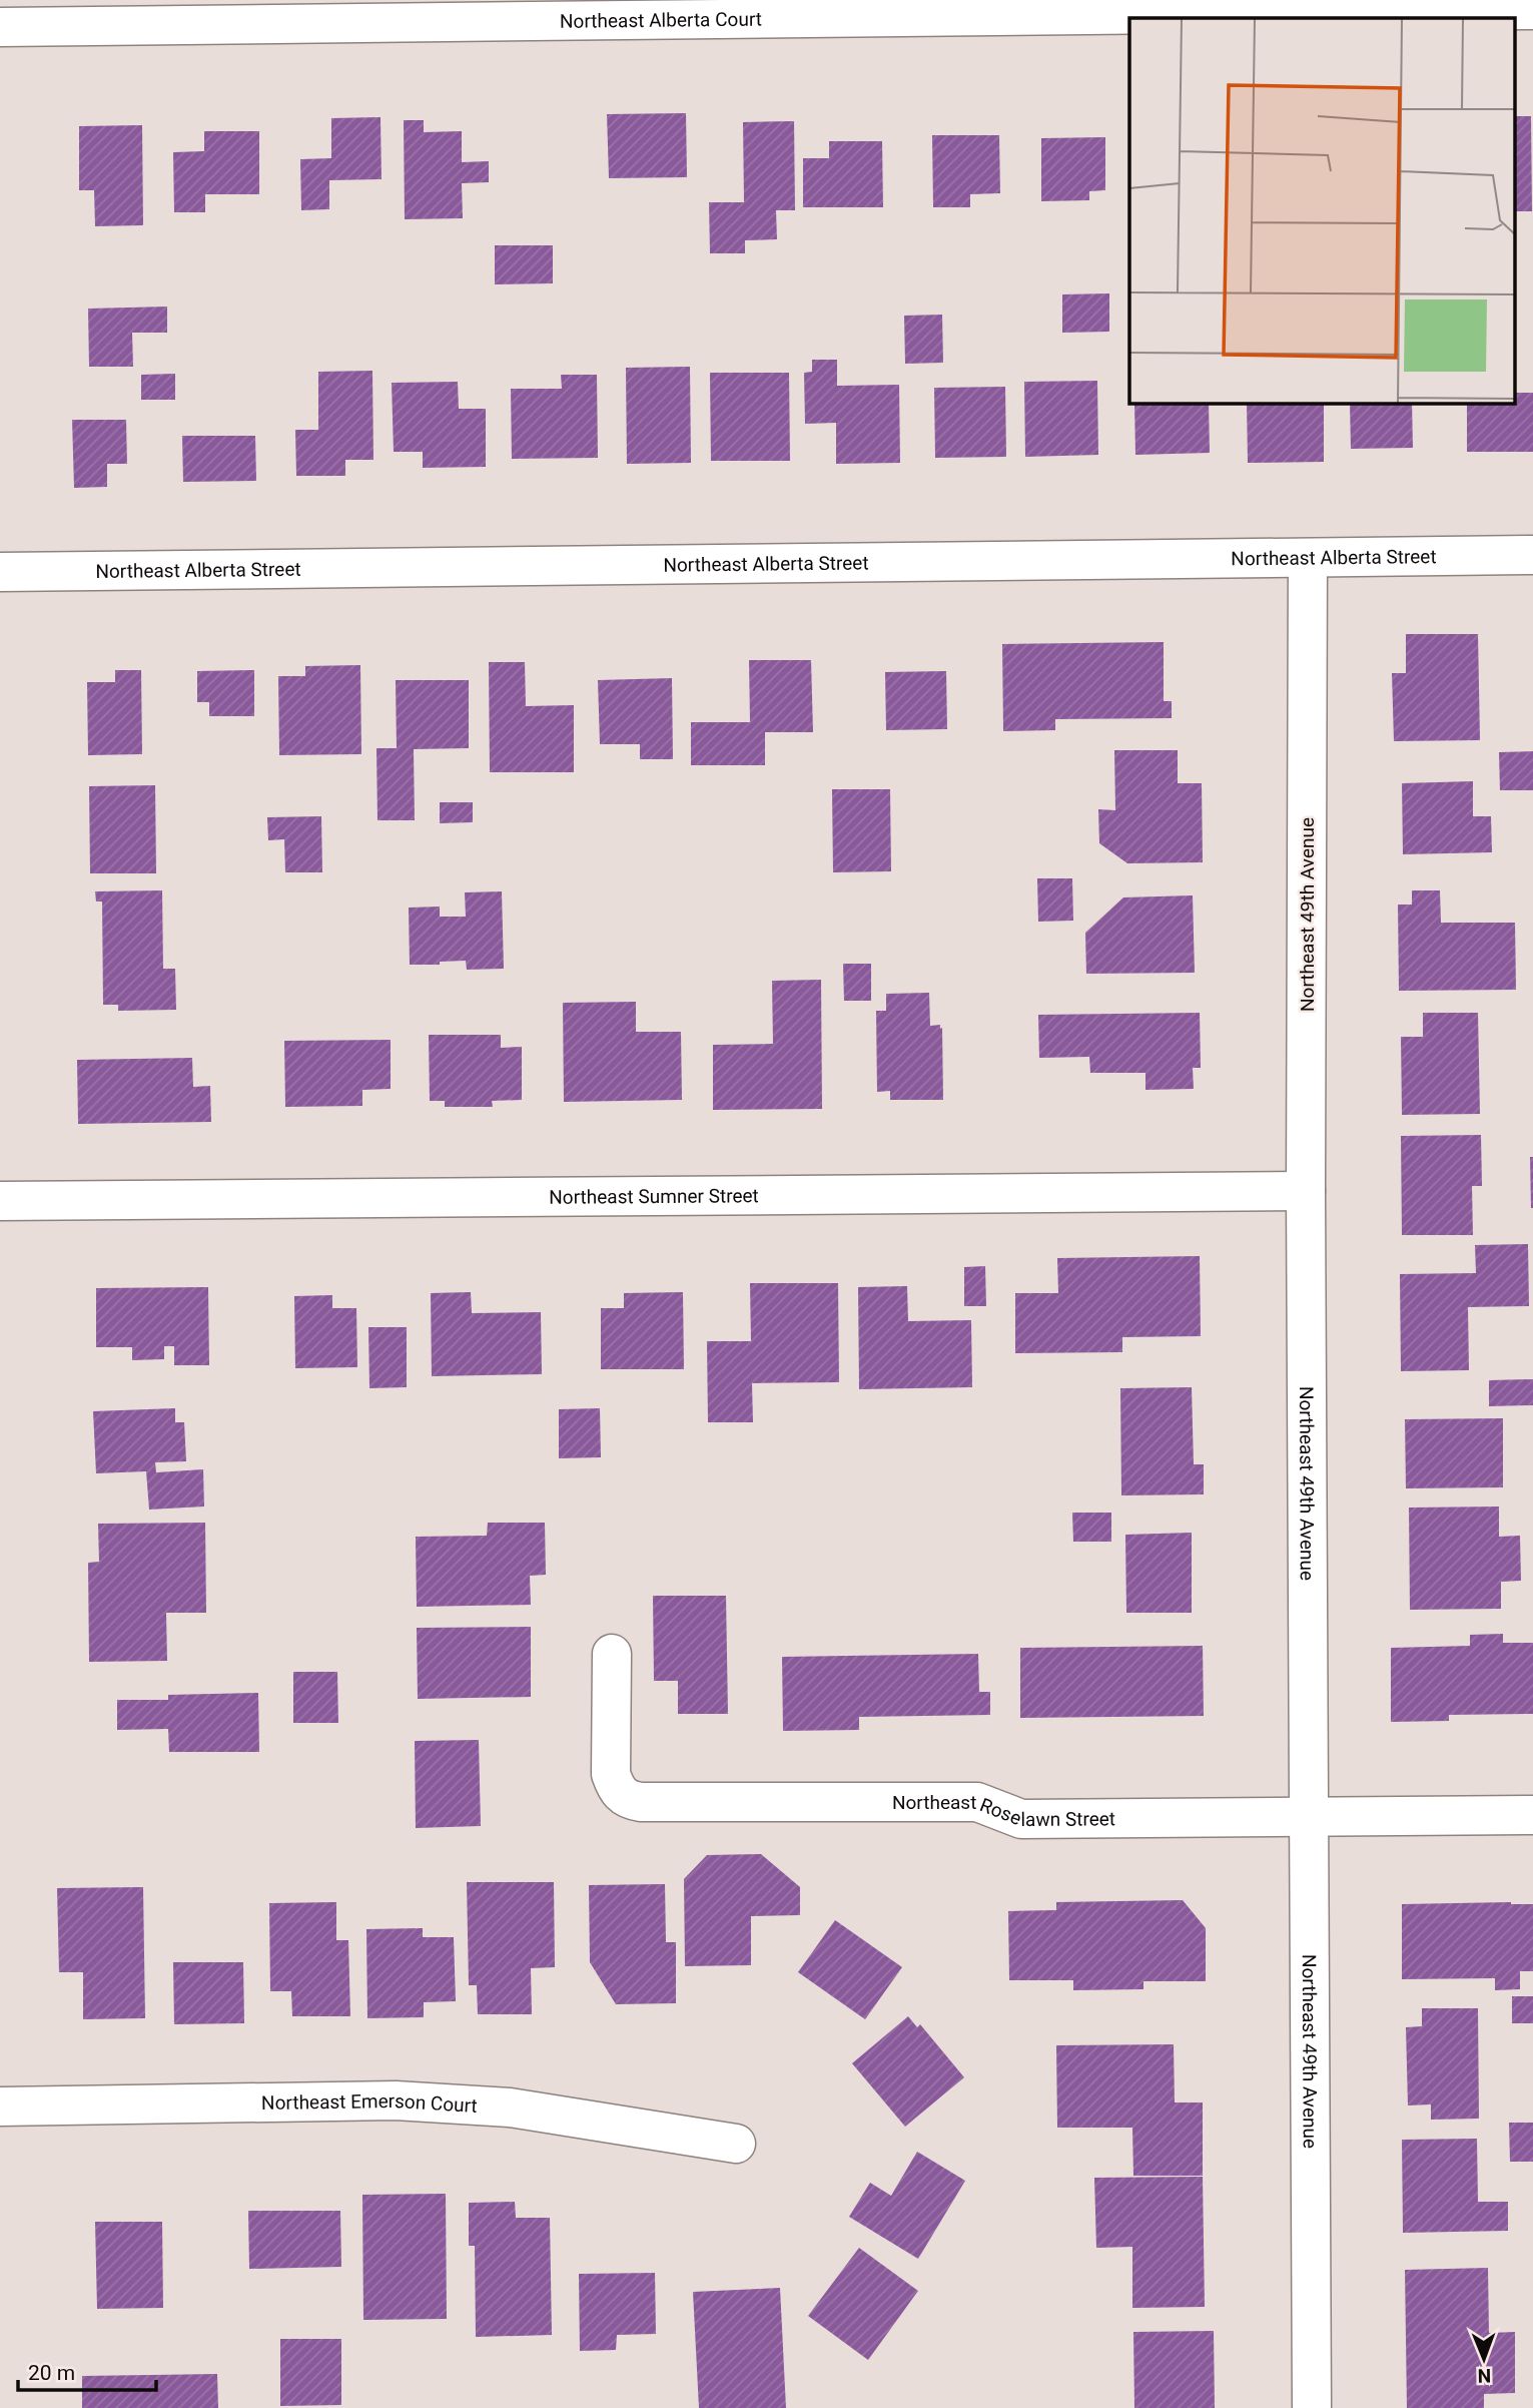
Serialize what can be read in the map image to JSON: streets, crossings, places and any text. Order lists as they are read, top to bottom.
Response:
{
  "streets": {
    "street": [
      "Northeast Alberta Court",
      "Northeast Alberta Street",
      "Northeast 49th Avenue",
      "Northeast Sumner Street",
      "Northeast Roselawn Street",
      "Northeast Emerson Court"
    ]
  },
  "crossings": [
    ["Northeast Alberta Street", "Northeast 49th Avenue"],
    ["Northeast 49th Avenue", "Northeast Sumner Street"],
    ["Northeast 49th Avenue", "Northeast Roselawn Street"]
  ],
  "scale_bar": "20 m",
  "north": "bottom"
}
